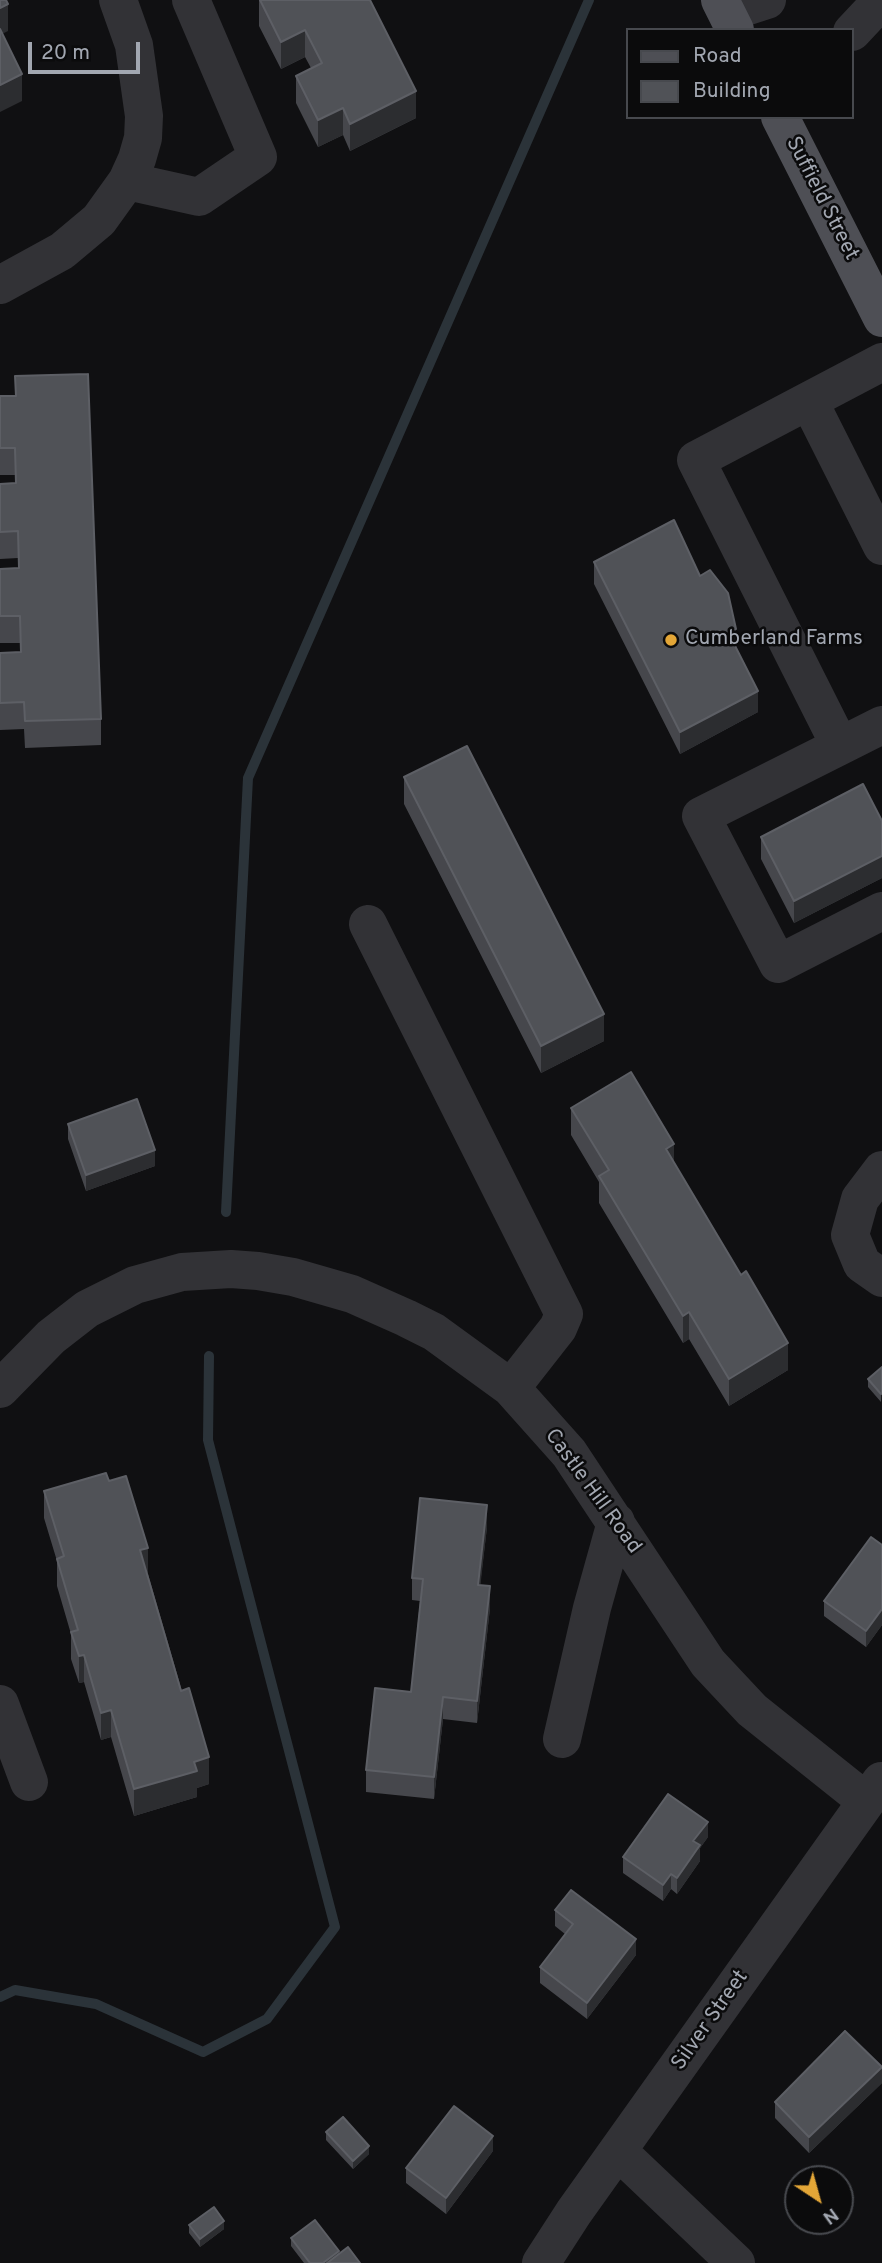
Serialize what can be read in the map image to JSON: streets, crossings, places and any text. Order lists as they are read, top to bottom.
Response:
{
  "streets": {
    "main road": ["Suffield Street"],
    "street": ["Castle Hill Road", "Silver Street"]
  },
  "crossings": [
    ["Castle Hill Road", "Silver Street"]
  ],
  "places": ["Cumberland Farms"],
  "legend": ["Road", "Building"],
  "scale_bar": "20 m",
  "north": "bottom right"
}
